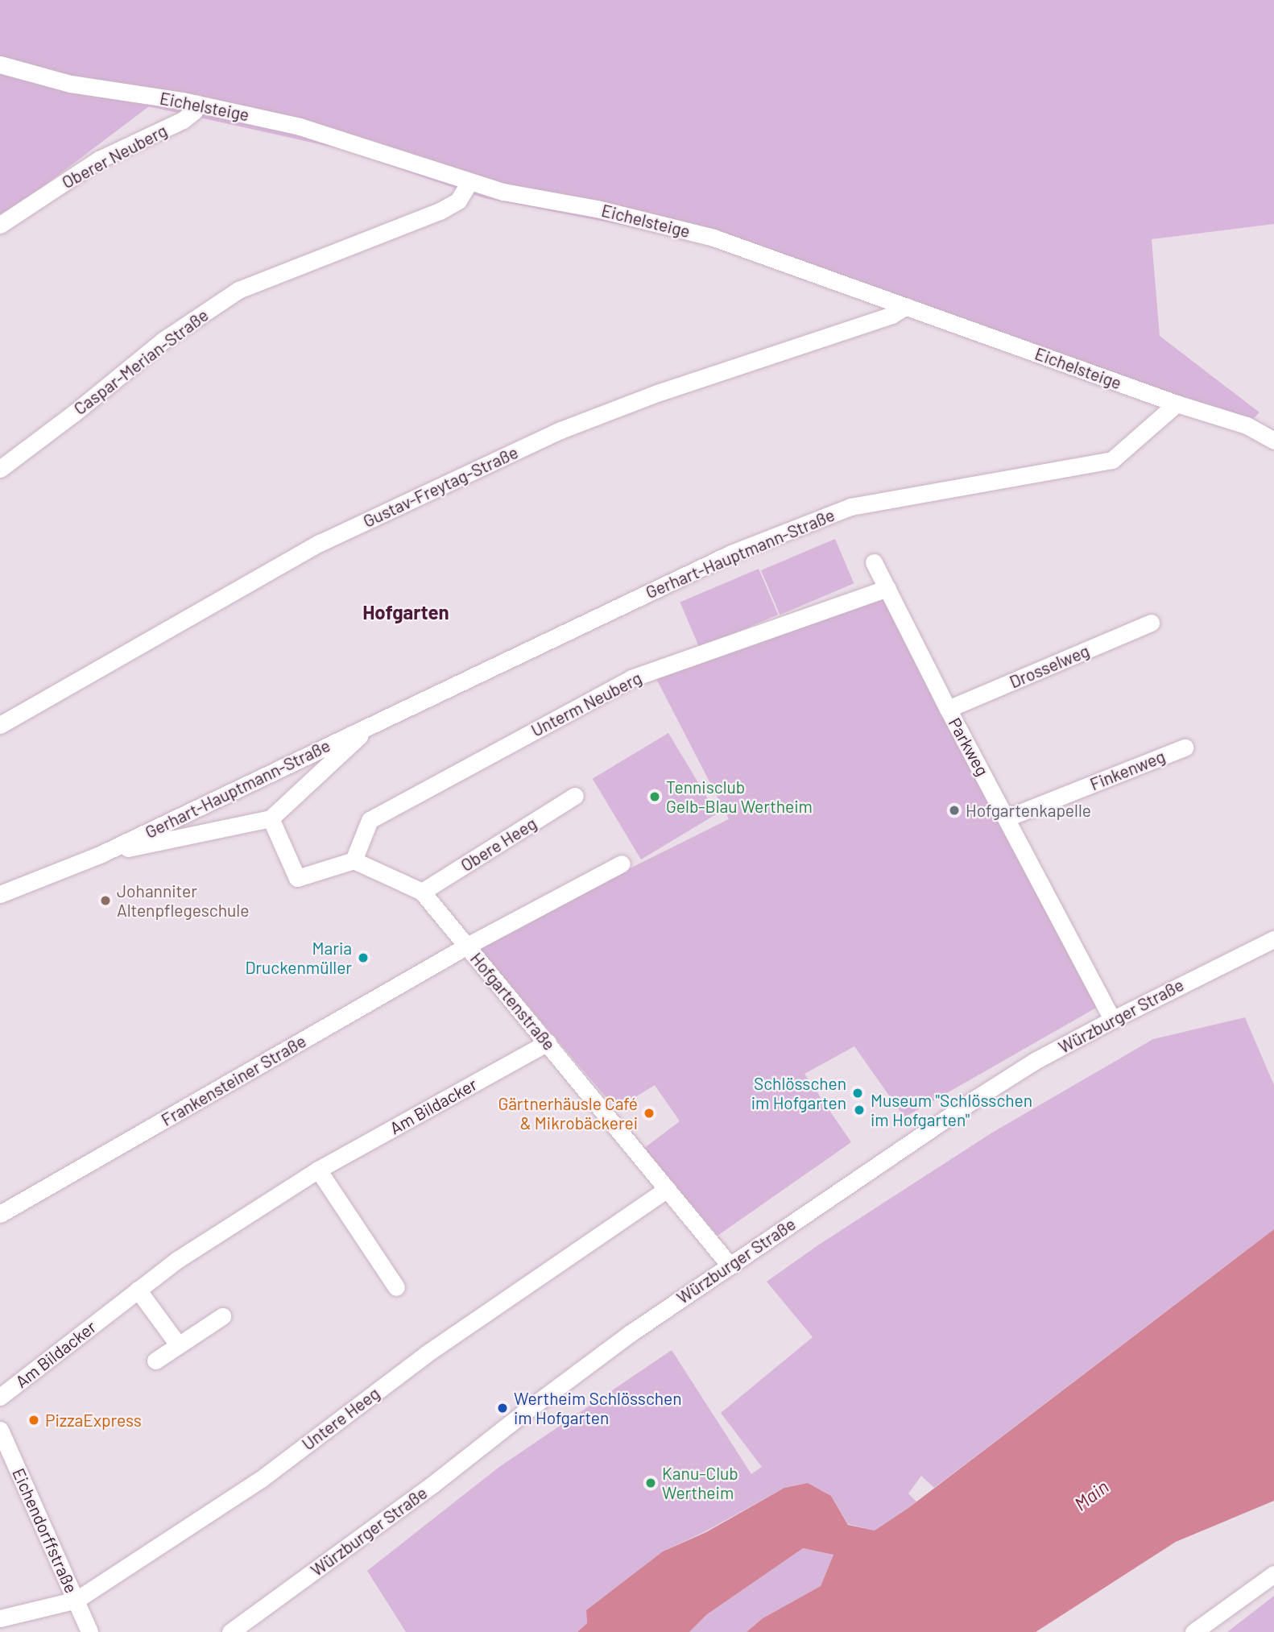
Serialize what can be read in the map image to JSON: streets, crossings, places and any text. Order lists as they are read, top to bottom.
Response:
{
  "streets": {
    "street": [
      "Eichelsteige",
      "Oberer Neuberg",
      "Caspar-Merian-Straße",
      "Gustav-Freytag-Straße",
      "Gerhart-Hauptmann-Straße",
      "Drosselweg",
      "Unterm Neuberg",
      "Parkweg",
      "Finkenweg",
      "Obere Heeg",
      "Hofgartenstraße",
      "Würzburger Straße",
      "Frankensteiner Straße",
      "Am Bildacker",
      "Untere Heeg",
      "Eichendorffstraße"
    ]
  },
  "crossings": [
    ["Eichelsteige", "Oberer Neuberg"],
    ["Eichelsteige", "Caspar-Merian-Straße"],
    ["Eichelsteige", "Gustav-Freytag-Straße"],
    ["Eichelsteige", "Gerhart-Hauptmann-Straße"],
    ["Drosselweg", "Parkweg"],
    ["Unterm Neuberg", "Parkweg"],
    ["Unterm Neuberg", "Hofgartenstraße"],
    ["Parkweg", "Finkenweg"],
    ["Parkweg", "Würzburger Straße"],
    ["Obere Heeg", "Hofgartenstraße"],
    ["Hofgartenstraße", "Würzburger Straße"],
    ["Hofgartenstraße", "Frankensteiner Straße"],
    ["Hofgartenstraße", "Am Bildacker"],
    ["Hofgartenstraße", "Untere Heeg"],
    ["Untere Heeg", "Eichendorffstraße"]
  ],
  "districts": ["Hofgarten"],
  "water": ["Main"],
  "places": [
    "Tennisclub Gelb-Blau Wertheim",
    "Hofgartenkapelle",
    "Johanniter Altenpflegeschule",
    "Maria Druckenmüller",
    "Schlösschen im Hofgarten",
    "Museum \"Schlösschen im Hofgarten\"",
    "Gärtnerhäusle Café & Mikrobäckerei",
    "Wertheim Schlösschen im Hofgarten",
    "PizzaExpress",
    "Kanu-Club Wertheim"
  ]
}
